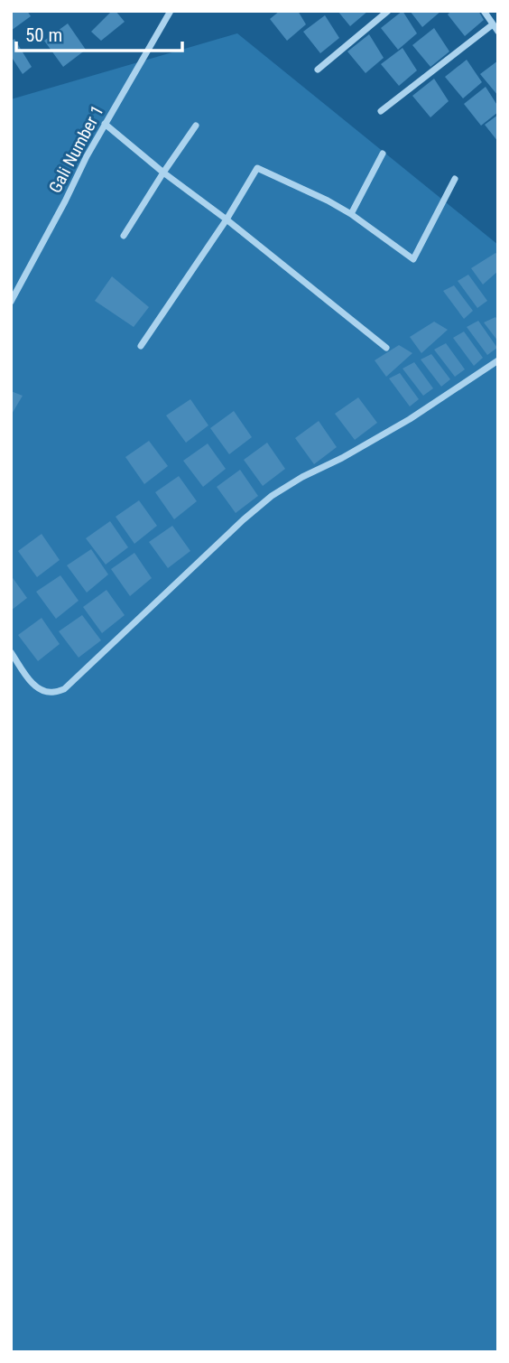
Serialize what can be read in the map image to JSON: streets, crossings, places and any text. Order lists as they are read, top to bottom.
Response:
{
  "streets": {
    "street": ["Gali Number 1"]
  },
  "scale_bar": "50 m"
}
